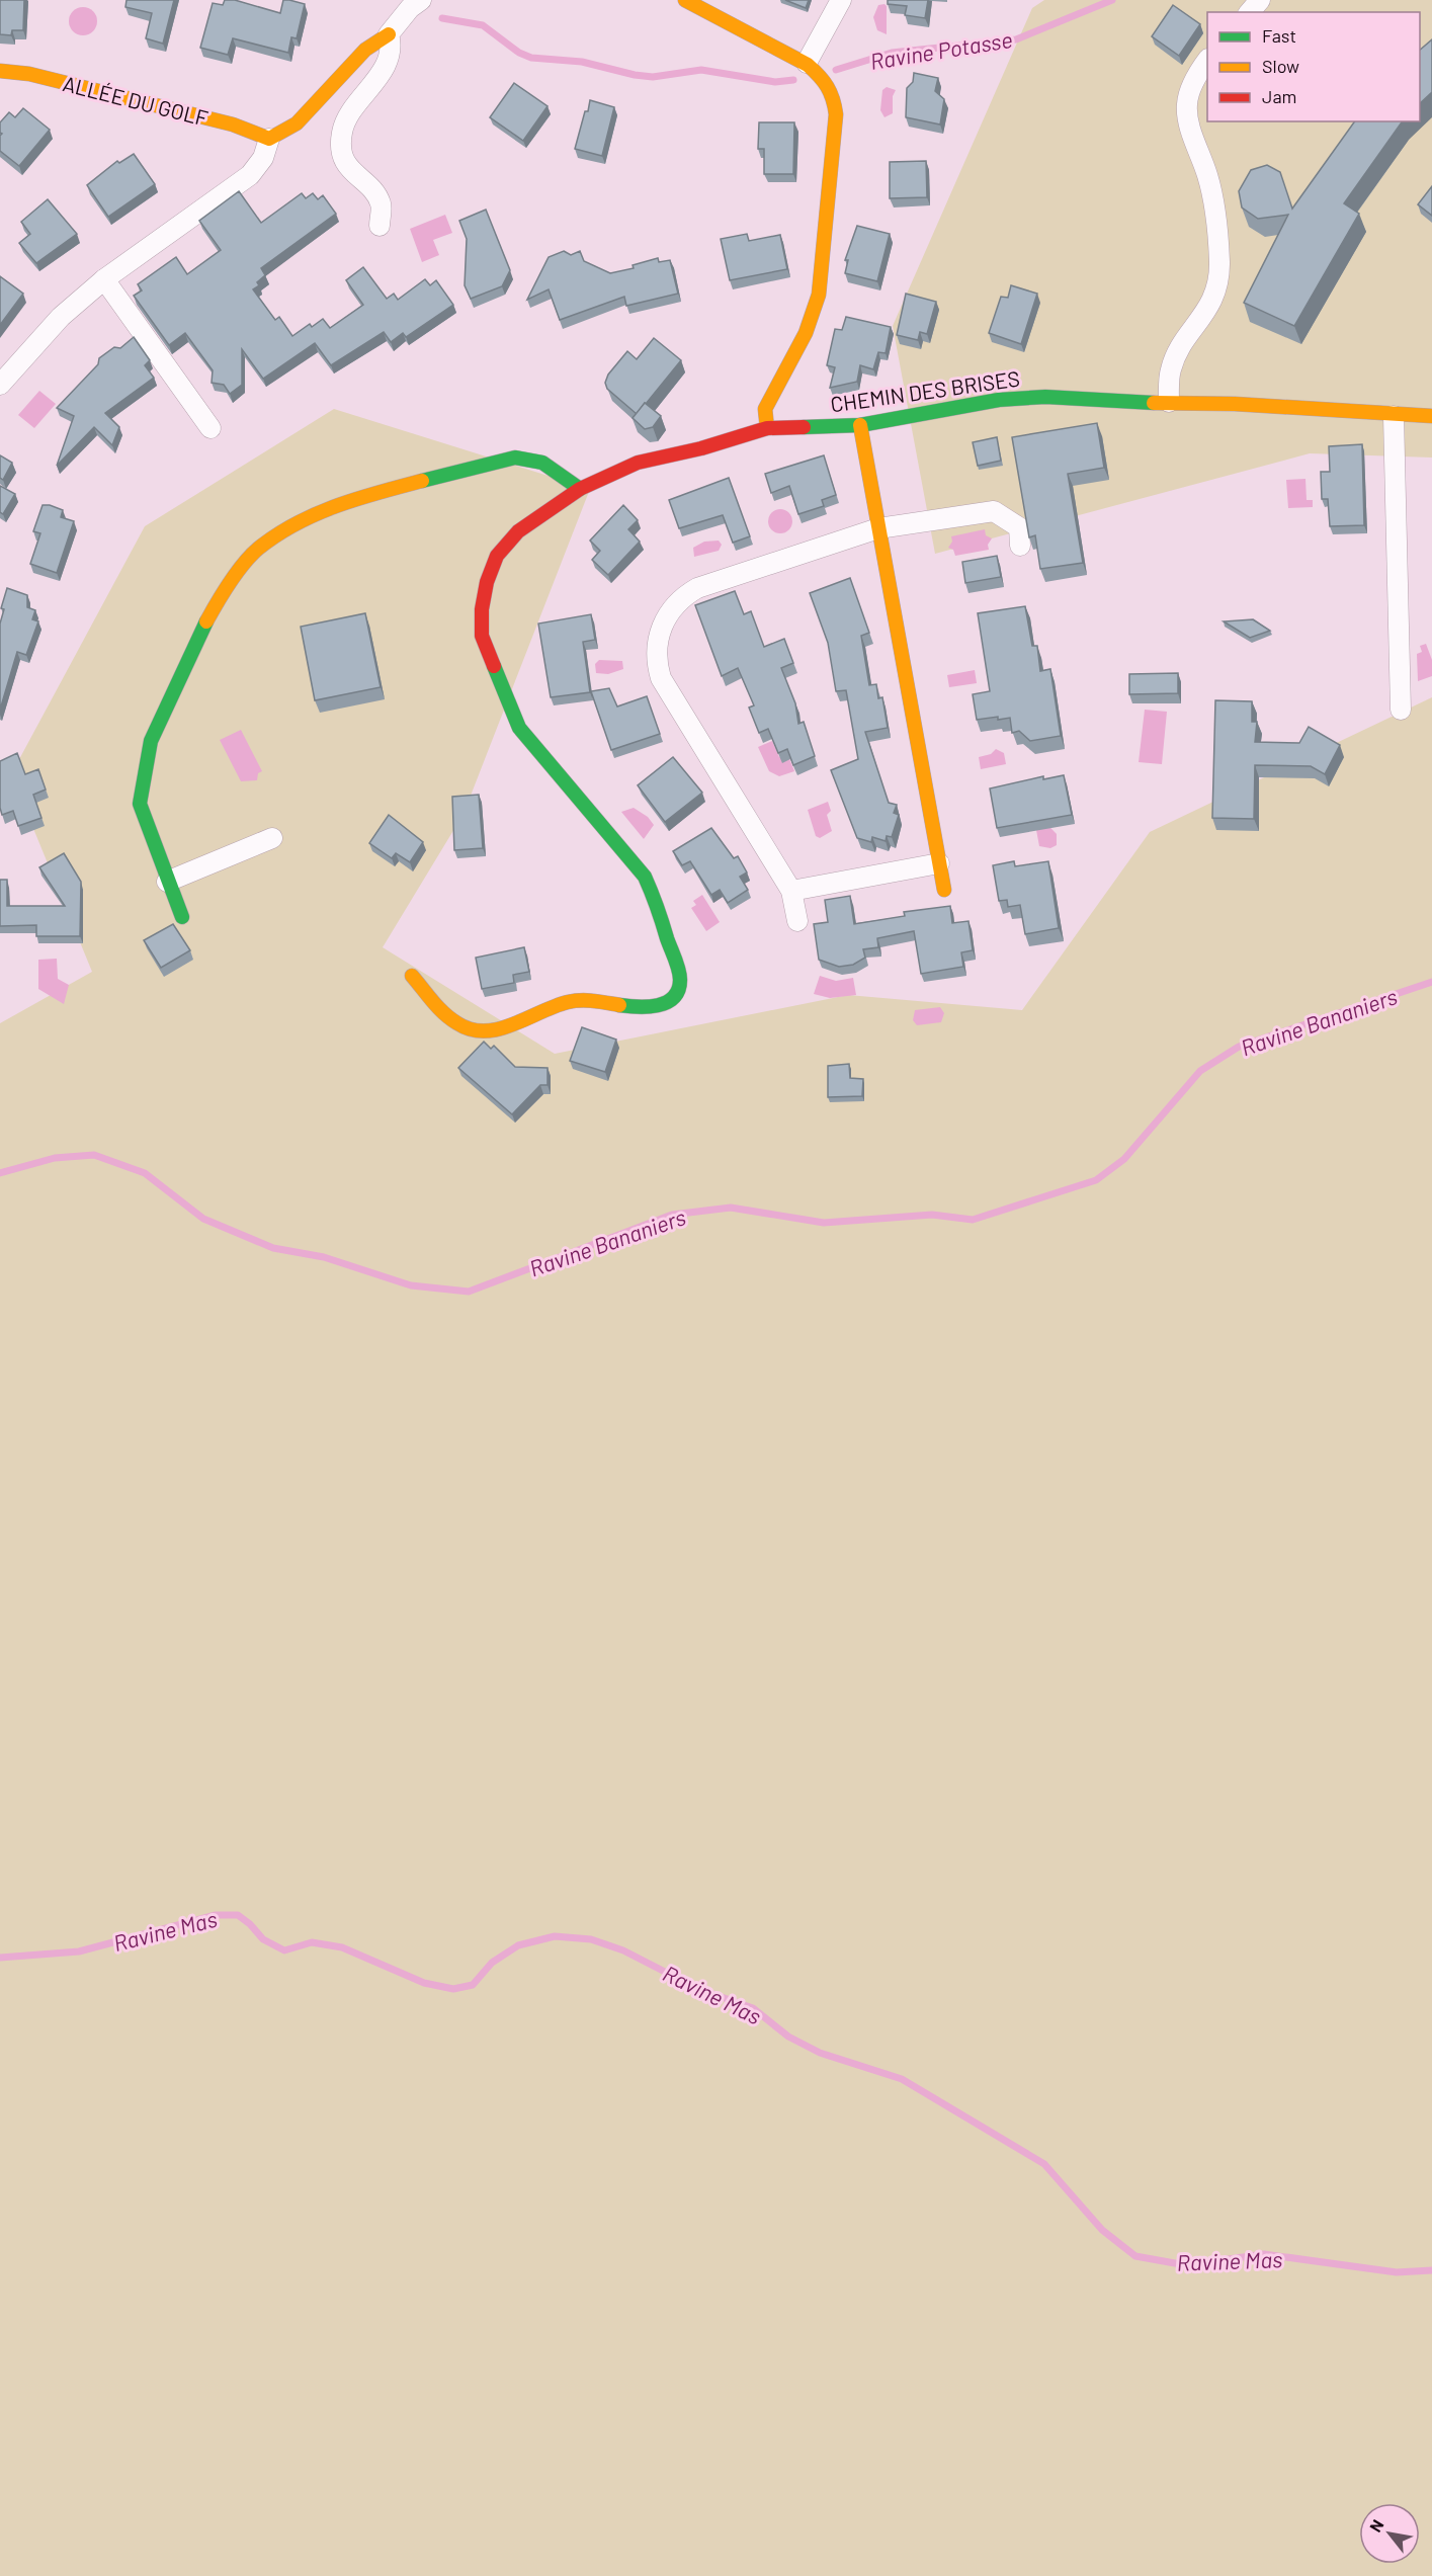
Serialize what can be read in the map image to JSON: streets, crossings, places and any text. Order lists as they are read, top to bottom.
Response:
{
  "streets": {
    "street": ["ALLÉE DU GOLF", "CHEMIN DES BRISES"]
  },
  "water": ["Ravine Potasse", "Ravine Bananiers", "Ravine Mas"],
  "legend": ["Fast", "Slow", "Jam"],
  "north": "top left"
}
